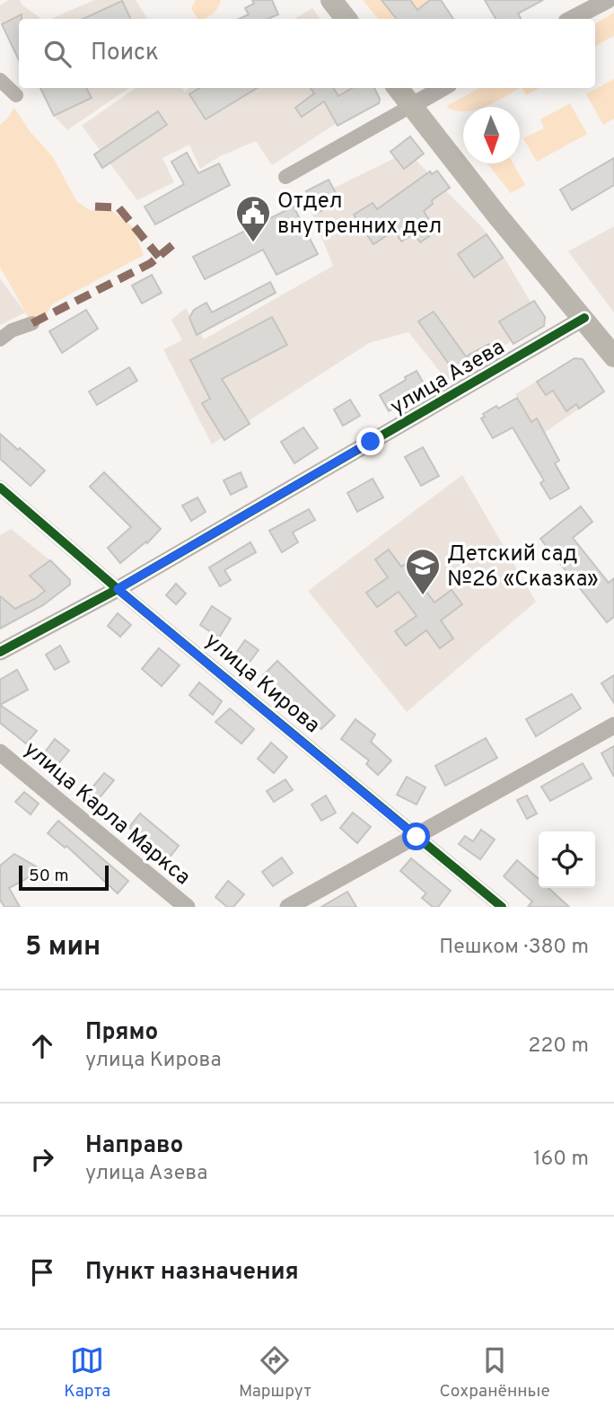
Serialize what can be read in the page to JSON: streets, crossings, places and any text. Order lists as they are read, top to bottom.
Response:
{
  "streets": {
    "street": ["улица Азева", "улица Кирова", "улица Карла Маркса"]
  },
  "crossings": [
    ["улица Азева", "улица Кирова"]
  ],
  "places": {
    "public building": ["Отдел внутренних дел"],
    "school or university": ["Детский сад №26 «Сказка»"]
  },
  "scale_bar": "50 m",
  "north": "bottom",
  "page": {
    "search": "Поиск",
    "scale": "50 m",
    "heading": ["5 мин", "Пешком · 380 m"],
    "list": [
      ["Прямо", "улица Кирова", "220 m"],
      ["Направо", "улица Азева", "160 m"],
      "Пункт назначения"
    ],
    "nav": ["Карта", "Маршрут", "Сохранённые"]
  }
}
